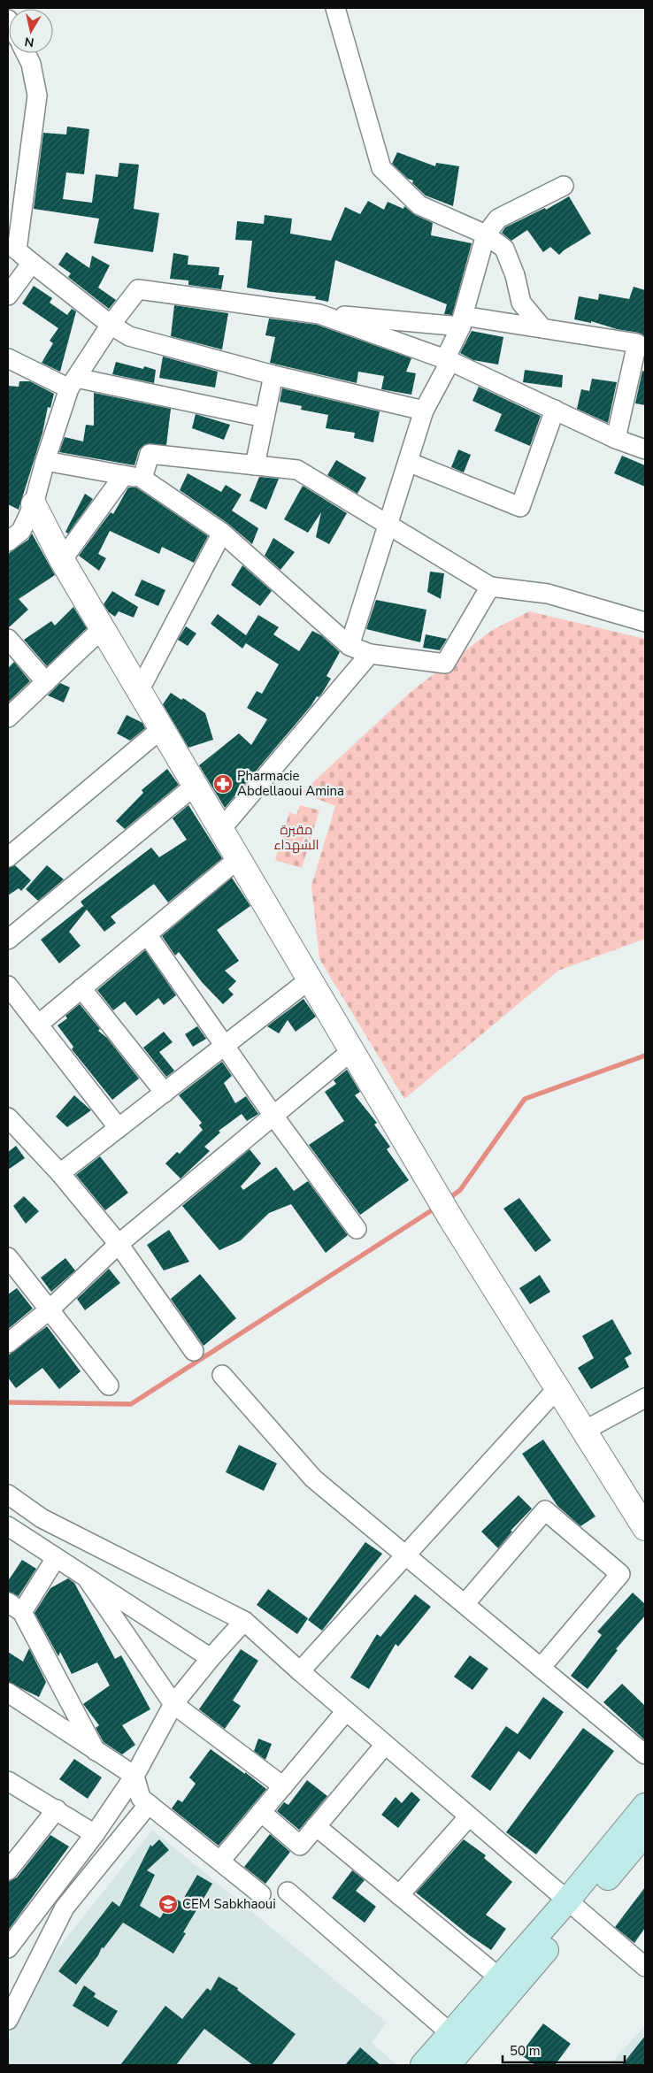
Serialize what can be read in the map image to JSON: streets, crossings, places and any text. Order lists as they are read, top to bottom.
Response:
{
  "parks": ["مقبرة الشهداء"],
  "places": {
    "pharmacy": ["Pharmacie Abdellaoui Amina"],
    "school or university": ["CEM Sabkhaoui"]
  },
  "scale_bar": "50 m",
  "north": "bottom"
}
